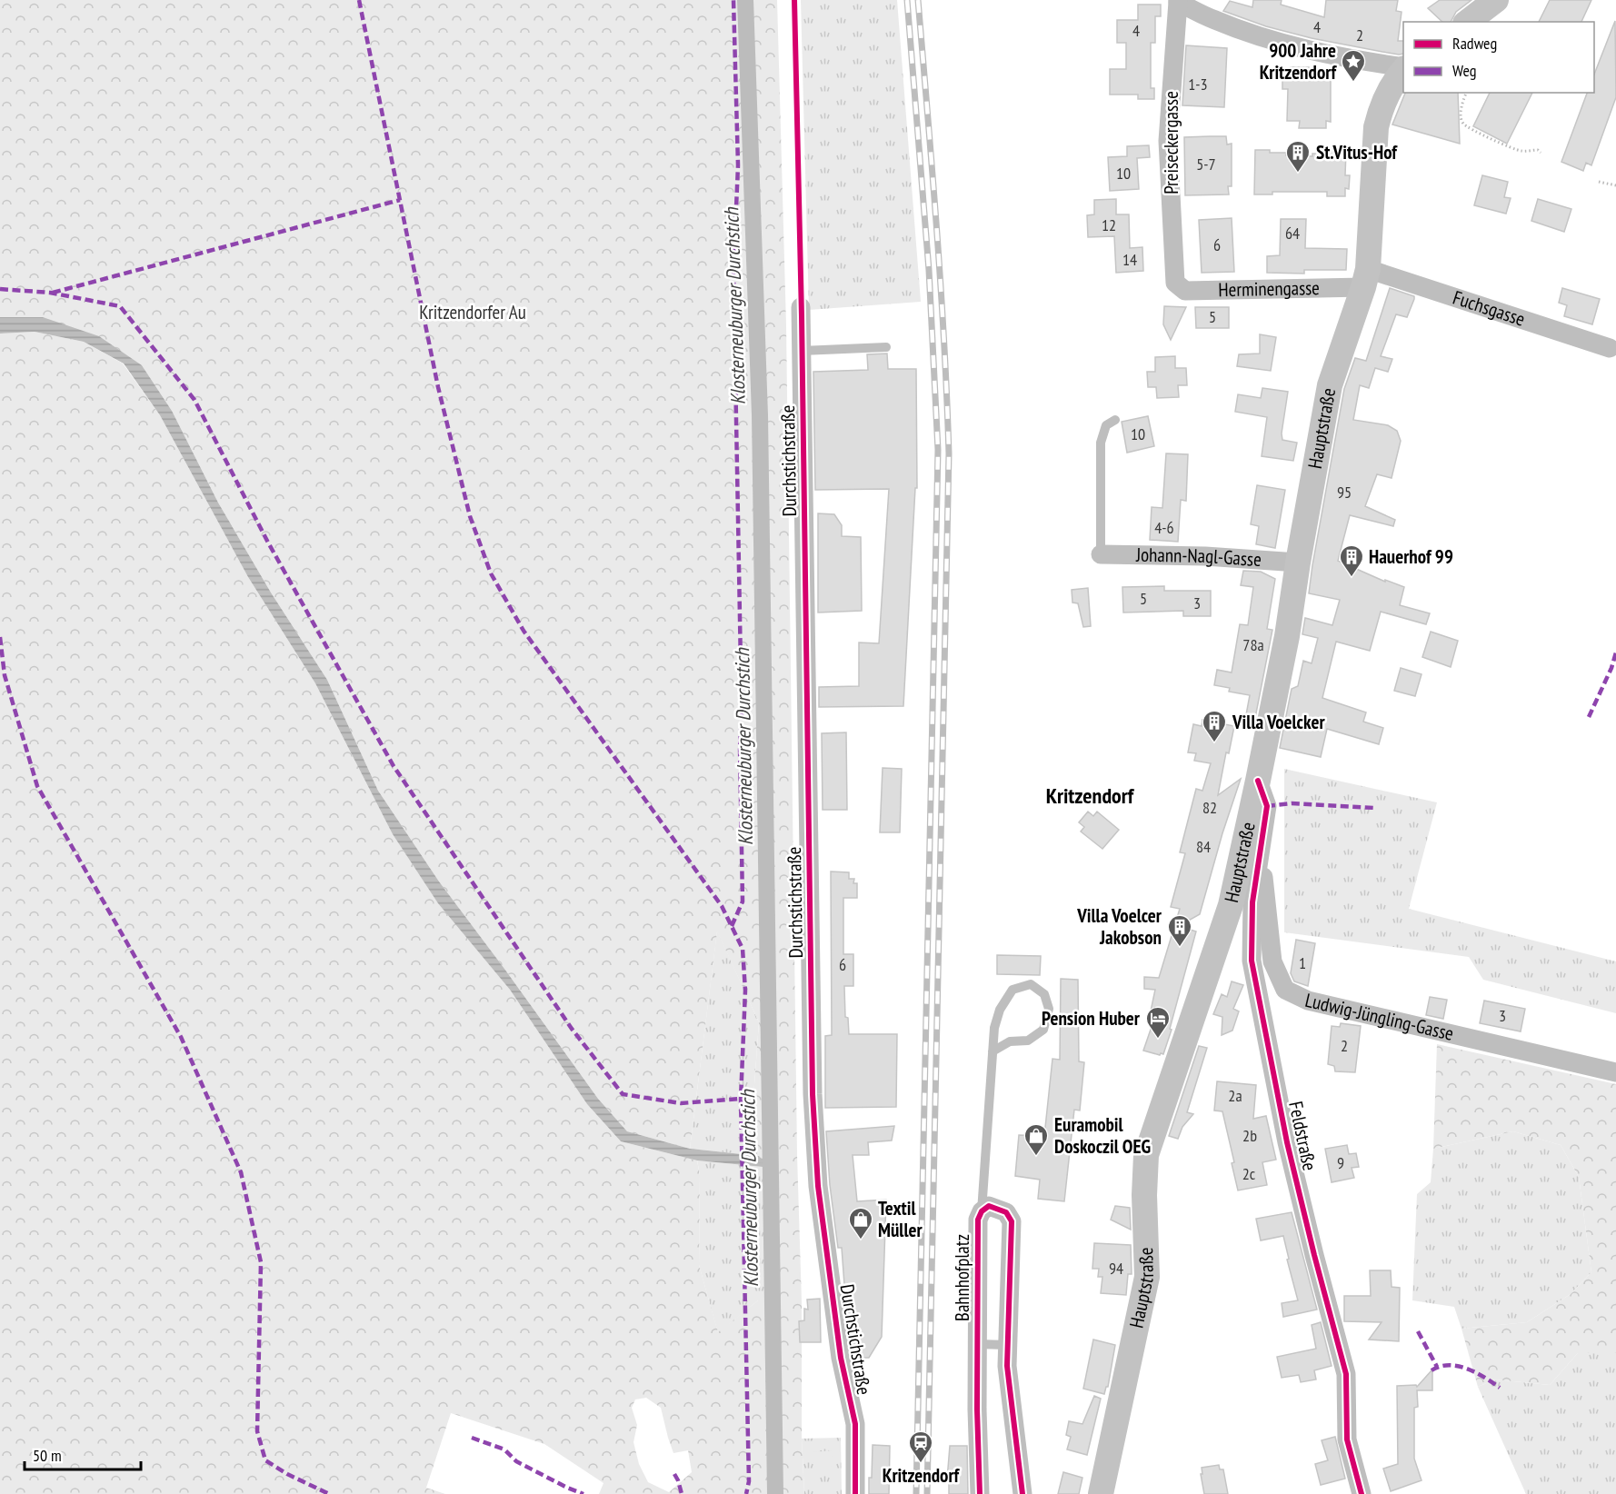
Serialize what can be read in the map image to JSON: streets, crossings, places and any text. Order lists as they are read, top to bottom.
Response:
{
  "streets": {
    "main road": ["Hauptstraße"],
    "street": [
      "Preiseckergasse",
      "Herminengasse",
      "Fuchsgasse",
      "Durchstichstraße",
      "Johann-Nagl-Gasse",
      "Ludwig-Jüngling-Gasse",
      "Feldstraße",
      "Bahnhofplatz"
    ]
  },
  "crossings": [
    ["Preiseckergasse", "Herminengasse"],
    ["Herminengasse", "Fuchsgasse"],
    ["Herminengasse", "Hauptstraße"],
    ["Fuchsgasse", "Hauptstraße"],
    ["Hauptstraße", "Johann-Nagl-Gasse"],
    ["Hauptstraße", "Feldstraße"],
    ["Ludwig-Jüngling-Gasse", "Feldstraße"]
  ],
  "districts": ["Kritzendorf"],
  "water": ["Klosterneuburger Durchstich"],
  "parks": ["Kritzendorfer Au"],
  "places": {
    "place": ["900 Jahre Kritzendorf"],
    "building": [
      "St.Vitus-Hof",
      "Hauerhof 99",
      "Villa Voelcker",
      "Villa Voelcer Jakobson"
    ],
    "hotel": ["Pension Huber"],
    "shop": ["Euramobil Doskoczil OEG", "Textil Müller"],
    "station": ["Kritzendorf"]
  },
  "house_numbers": [
    "4",
    "4",
    "2",
    "1-3",
    "5-7",
    "10",
    "12",
    "64",
    "6",
    "14",
    "5",
    "10",
    "95",
    "4-6",
    "5",
    "3",
    "78a",
    "82",
    "84",
    "1",
    "6",
    "3",
    "2",
    "2a",
    "2b",
    "9",
    "2c",
    "94"
  ],
  "legend": ["Radweg", "Weg"],
  "scale_bar": "50 m"
}
